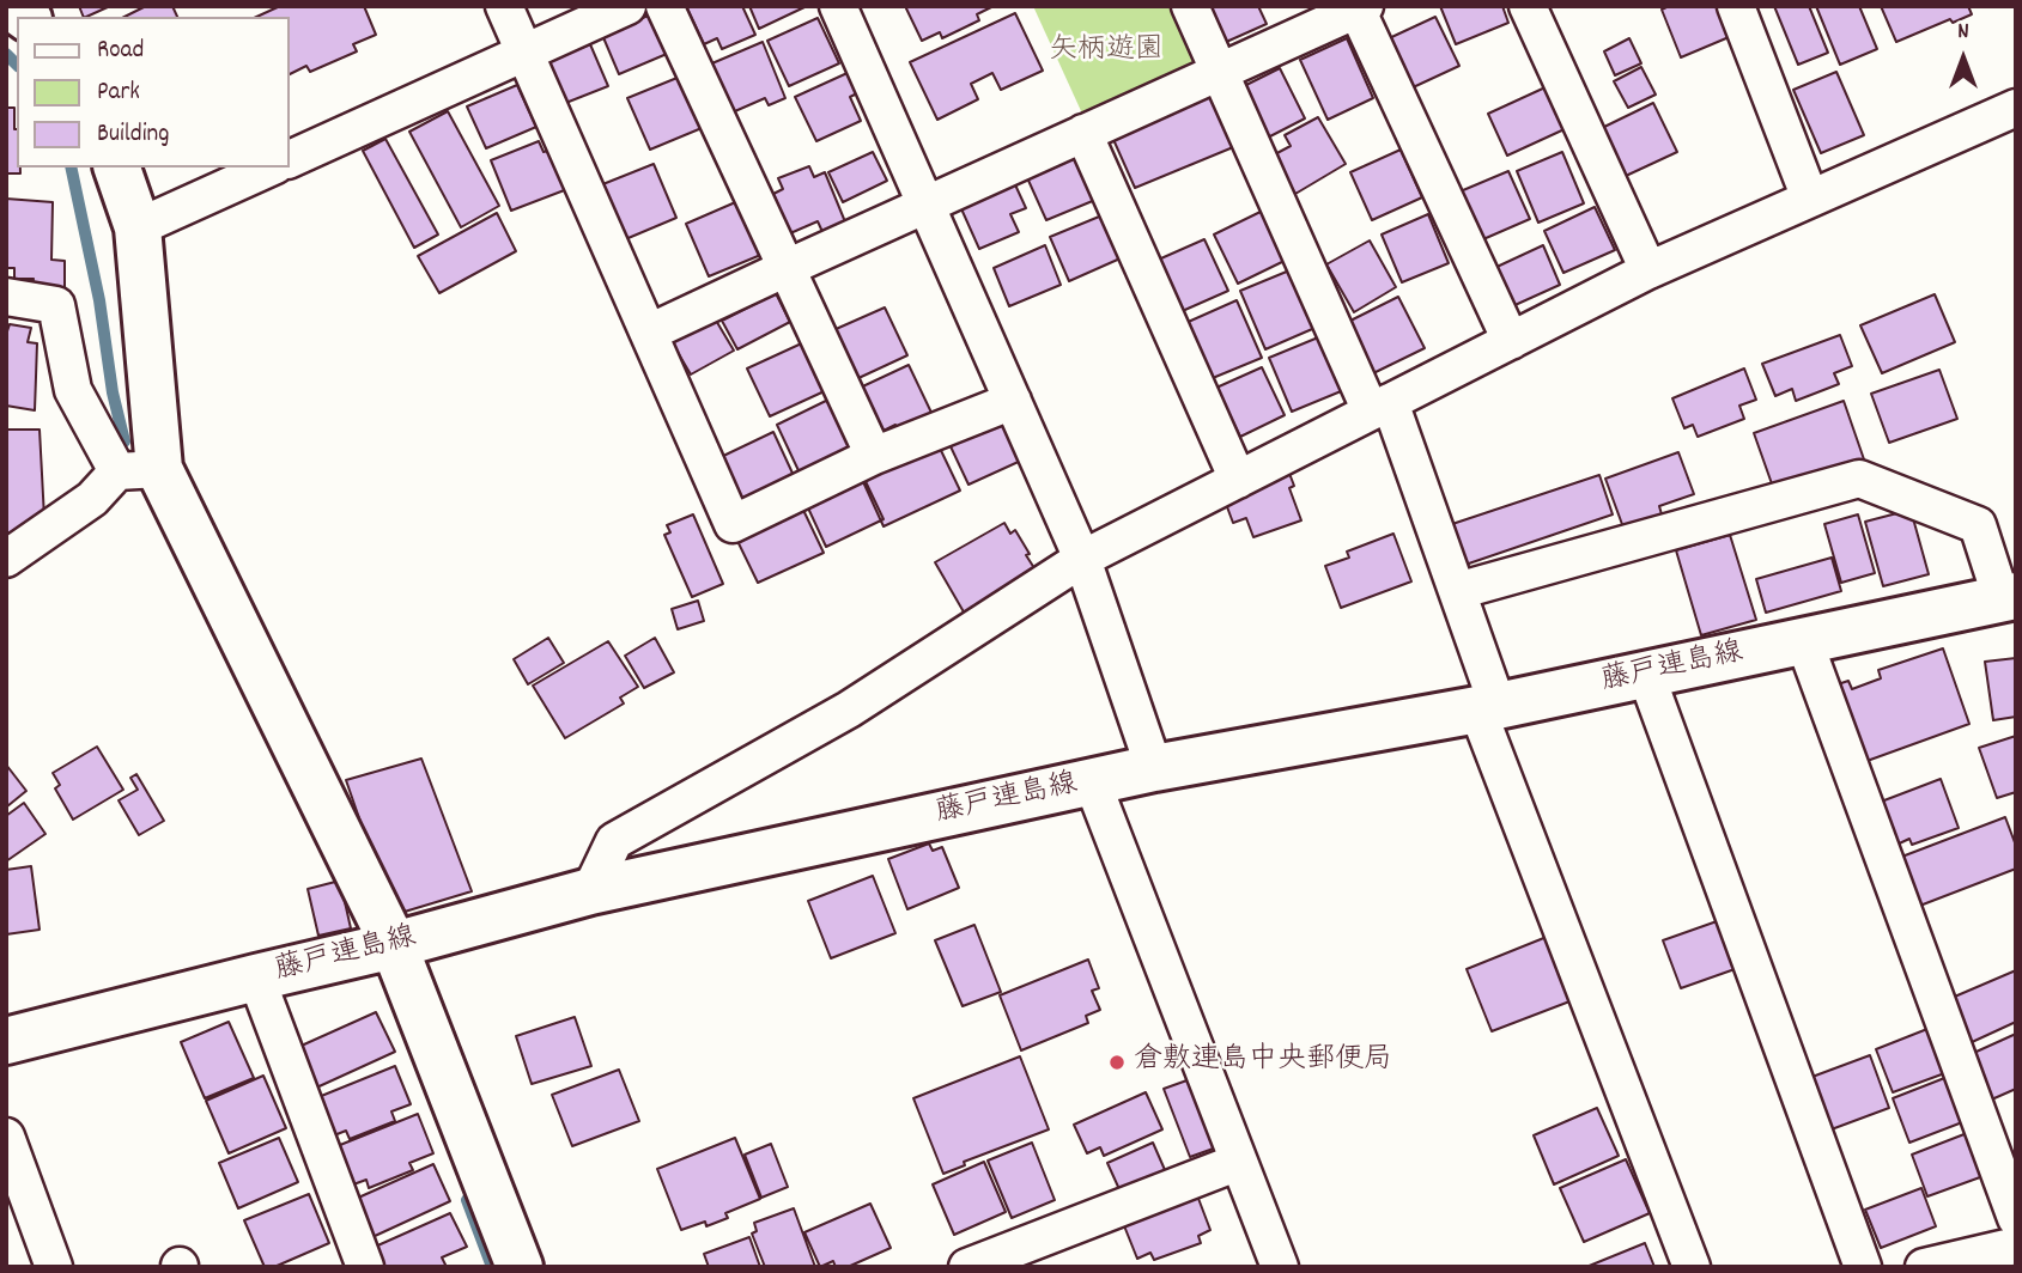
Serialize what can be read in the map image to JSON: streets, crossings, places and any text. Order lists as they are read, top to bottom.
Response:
{
  "streets": {
    "main road": ["藤戸連島線"]
  },
  "parks": ["矢柄遊園"],
  "places": ["倉敷連島中央郵便局"],
  "legend": ["Road", "Park", "Building"],
  "north": "top"
}
